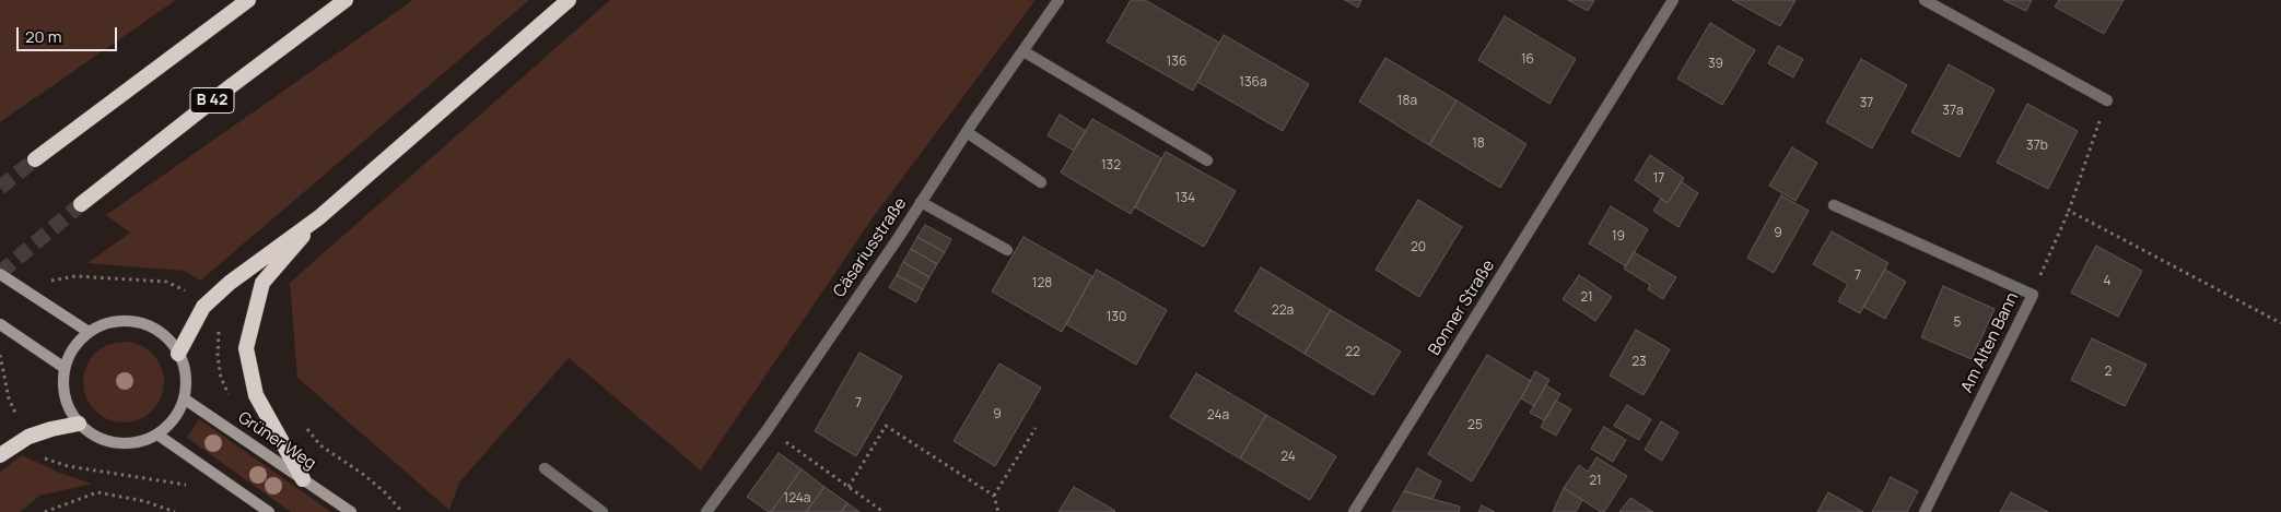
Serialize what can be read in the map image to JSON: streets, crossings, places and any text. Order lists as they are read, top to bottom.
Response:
{
  "streets": {
    "highway": ["B 42"],
    "main road": ["Grüner Weg"],
    "street": ["Cäsariusstraße", "Bonner Straße", "Am Alten Bann"]
  },
  "house_numbers": [
    "16",
    "136",
    "39",
    "136a",
    "18a",
    "37",
    "37a",
    "18",
    "37b",
    "132",
    "17",
    "134",
    "9",
    "19",
    "20",
    "7",
    "4",
    "128",
    "21",
    "22a",
    "130",
    "5",
    "22",
    "23",
    "2",
    "7",
    "9",
    "24a",
    "25",
    "24",
    "21",
    "124a"
  ],
  "scale_bar": "20 m"
}
